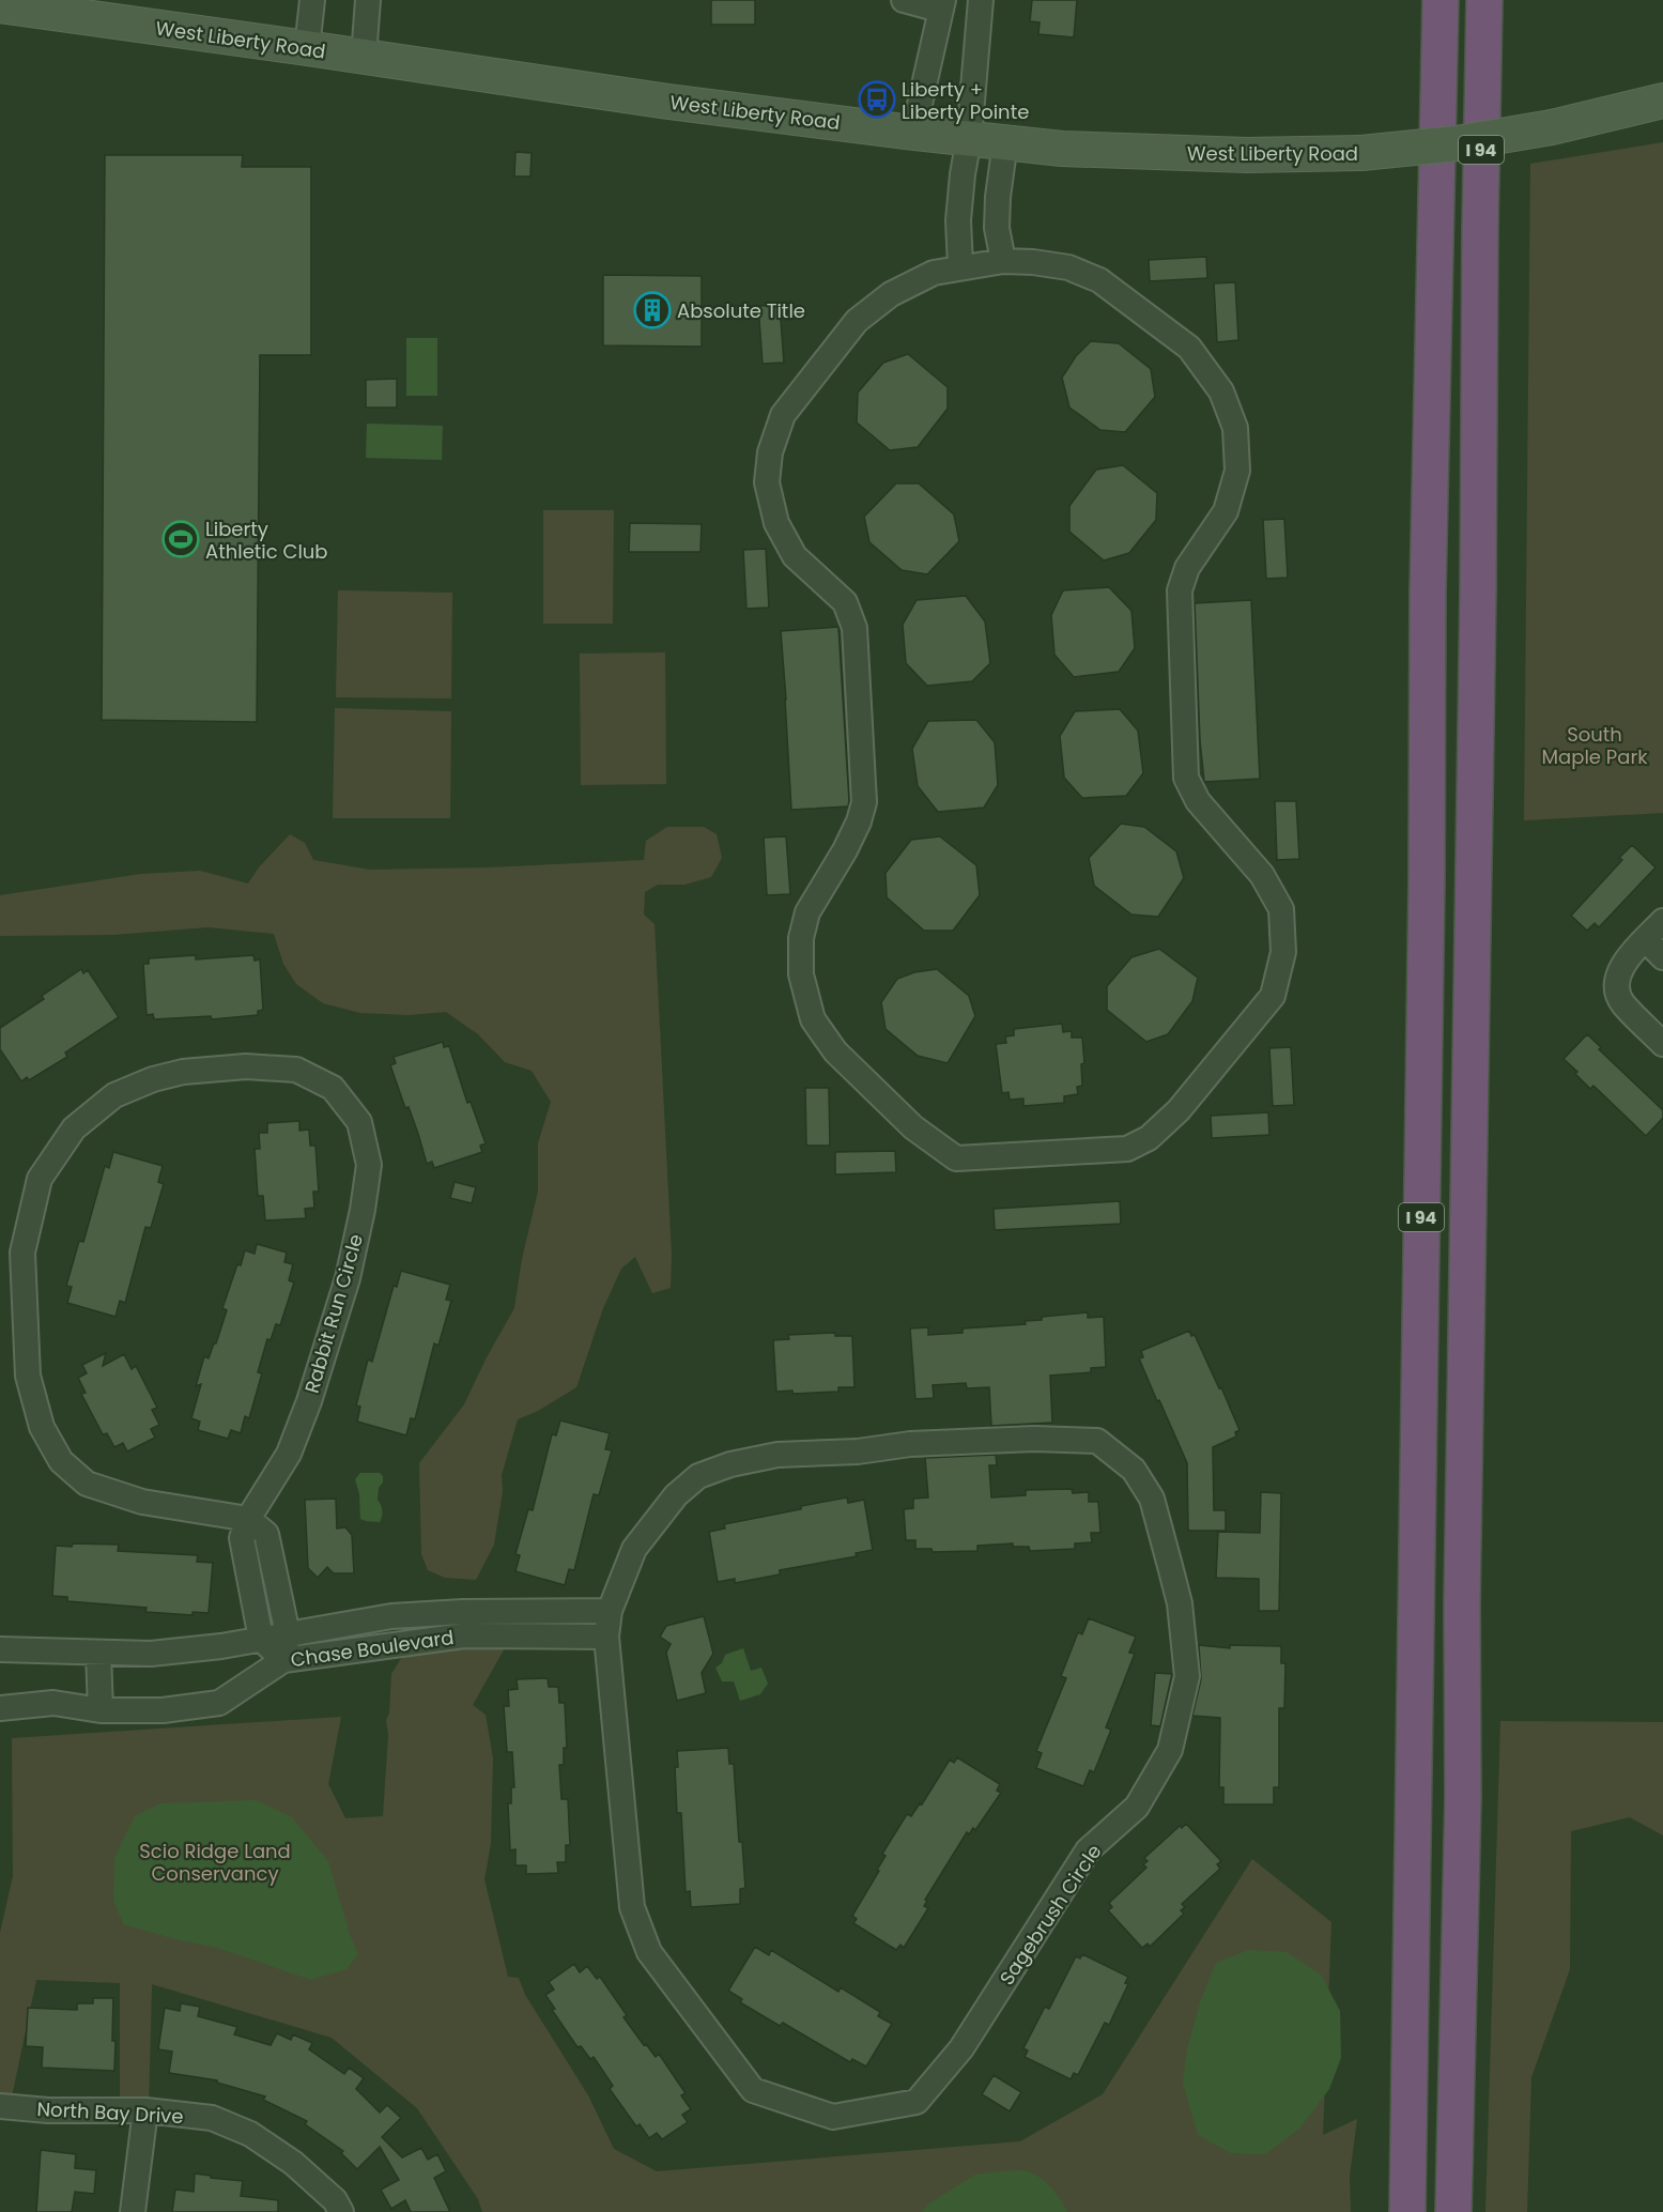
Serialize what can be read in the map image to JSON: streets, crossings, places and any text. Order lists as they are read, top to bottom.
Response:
{
  "streets": {
    "highway": ["I 94"],
    "main road": ["West Liberty Road"],
    "street": [
      "Rabbit Run Circle",
      "Chase Boulevard",
      "Sagebrush Circle",
      "North Bay Drive"
    ]
  },
  "crossings": [
    ["Rabbit Run Circle", "Chase Boulevard"],
    ["Chase Boulevard", "Sagebrush Circle"]
  ],
  "parks": ["South Maple Park", "Scio Ridge Land Conservancy"],
  "places": {
    "bus stop": ["Liberty + Liberty Pointe"],
    "building": ["Absolute Title"],
    "sports": ["Liberty Athletic Club"]
  }
}
